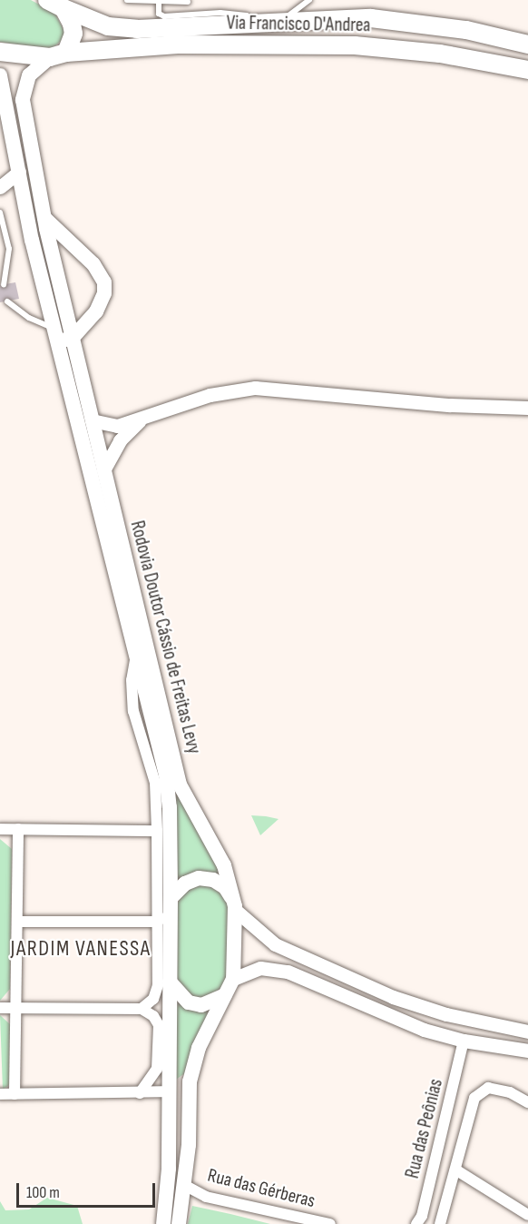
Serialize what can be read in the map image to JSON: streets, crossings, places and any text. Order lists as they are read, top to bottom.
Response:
{
  "streets": {
    "highway": ["Via Francisco D'Andrea"],
    "main road": ["Rodovia Doutor Cássio de Freitas Levy"],
    "street": ["Rua das Peônias", "Rua das Gérberas"]
  },
  "crossings": [
    ["Via Francisco D'Andrea", "Rodovia Doutor Cássio de Freitas Levy"],
    ["Rodovia Doutor Cássio de Freitas Levy", "Rua das Gérberas"]
  ],
  "districts": ["JARDIM VANESSA"],
  "scale_bar": "100 m"
}
